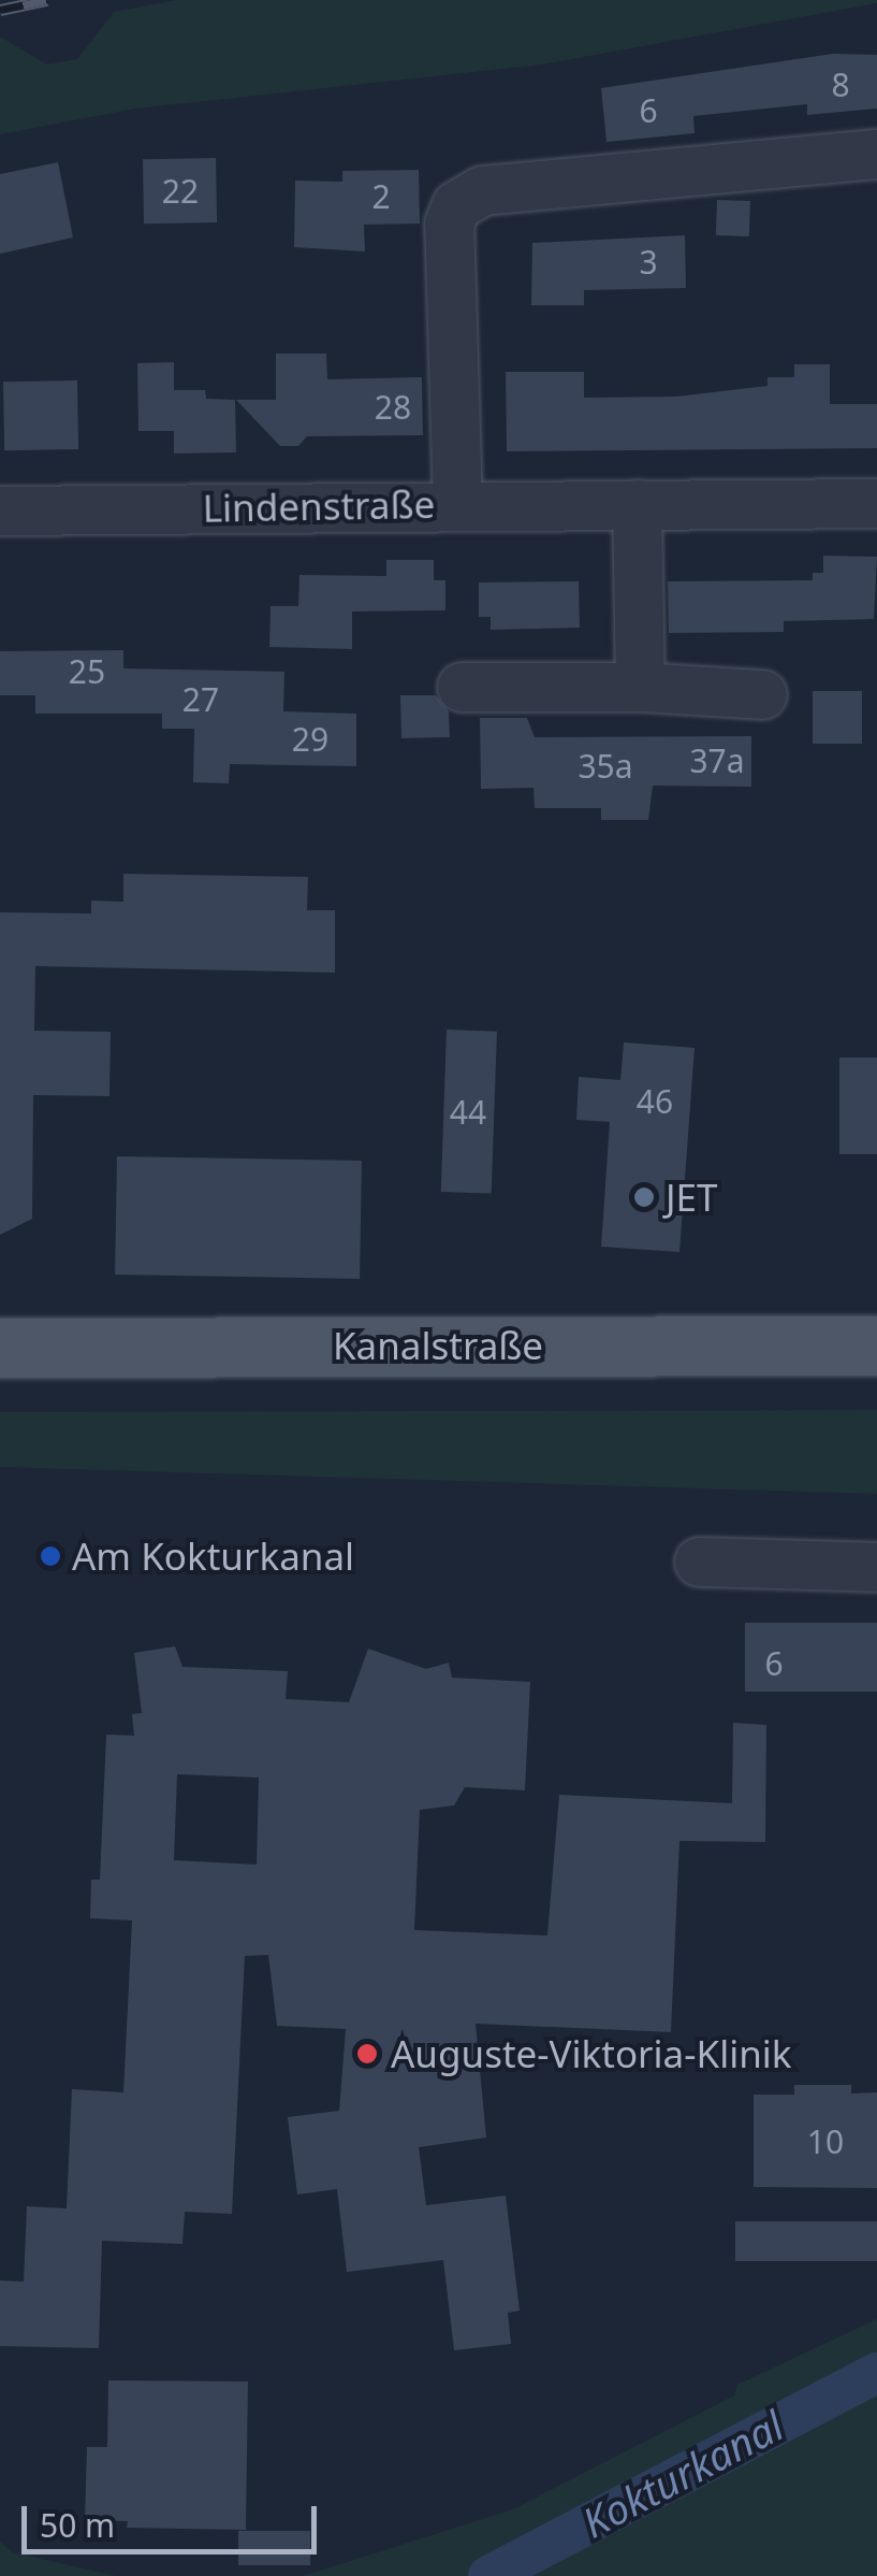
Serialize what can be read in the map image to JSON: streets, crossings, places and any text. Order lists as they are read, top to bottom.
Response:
{
  "streets": {
    "main road": ["Kanalstraße"],
    "street": ["Lindenstraße"]
  },
  "water": ["Kokturkanal"],
  "places": ["JET", "Am Kokturkanal", "Auguste-Viktoria-Klinik"],
  "house_numbers": [
    "8",
    "6",
    "22",
    "2",
    "3",
    "28",
    "25",
    "27",
    "29",
    "37a",
    "35a",
    "46",
    "44",
    "6",
    "10"
  ],
  "scale_bar": "50 m"
}
